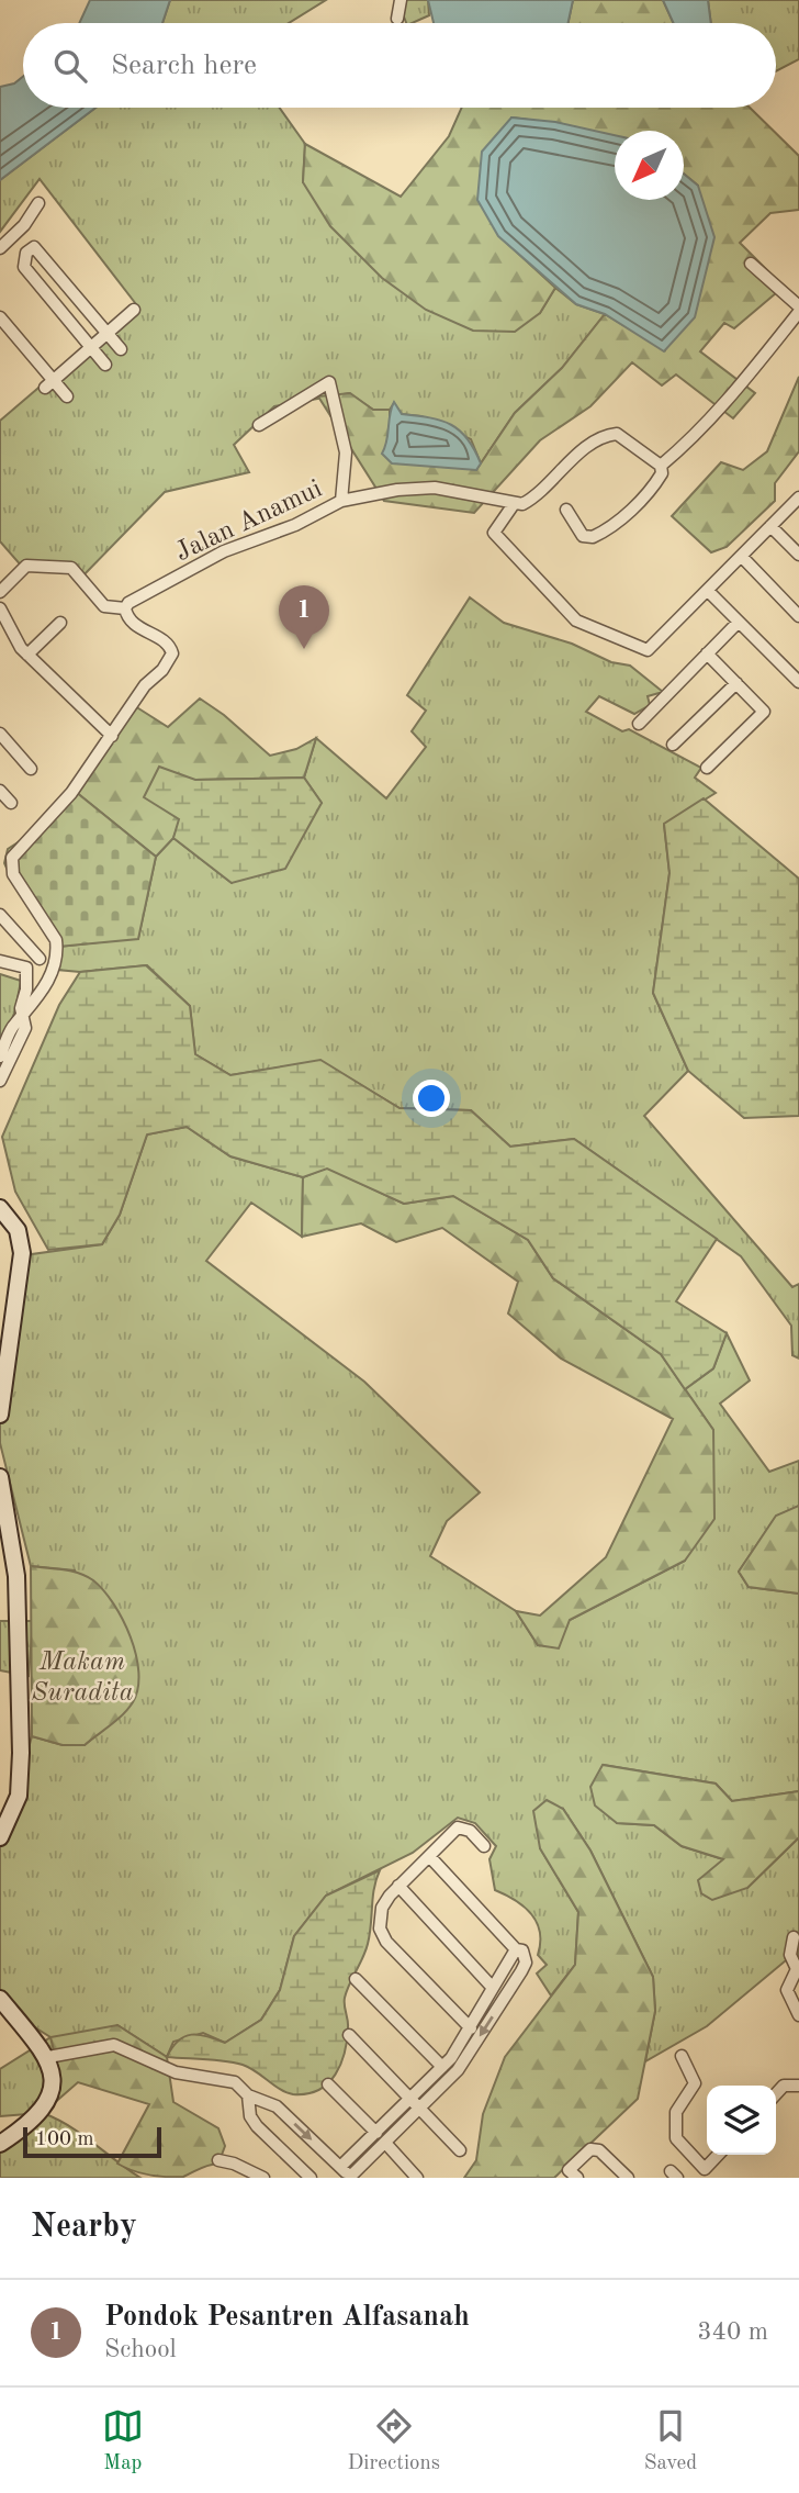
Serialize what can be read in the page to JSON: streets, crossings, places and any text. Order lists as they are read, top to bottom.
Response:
{
  "streets": {
    "street": ["Jalan Anamui"]
  },
  "parks": ["Makam Suradita"],
  "scale_bar": "100 m",
  "north": "bottom left",
  "page": {
    "search": "Search here",
    "pins": "1",
    "scale": "100 m",
    "heading": "Nearby",
    "list": [
      {
        "mark": "1",
        "name": "Pondok Pesantren Alfasanah",
        "note": "School",
        "value": "340 m"
      }
    ],
    "nav": ["Map", "Directions", "Saved"]
  }
}
